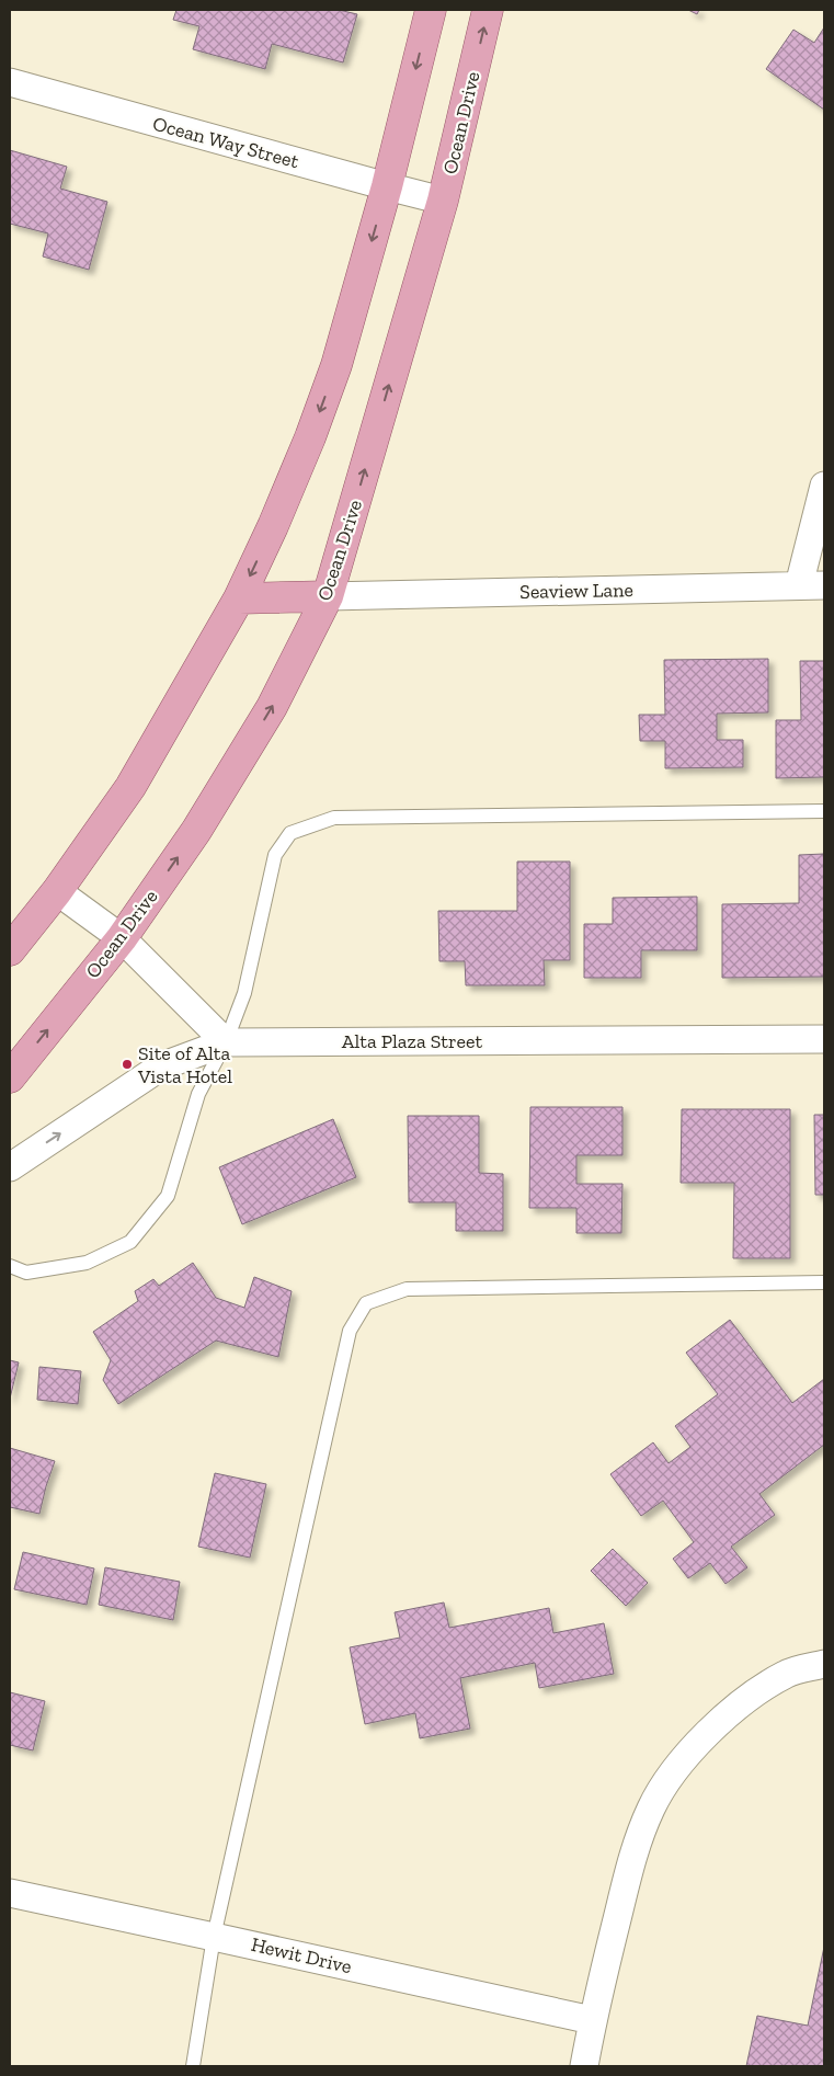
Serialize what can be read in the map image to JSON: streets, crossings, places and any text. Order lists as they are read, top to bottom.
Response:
{
  "streets": {
    "main road": ["Ocean Drive"],
    "street": [
      "Ocean Way Street",
      "Seaview Lane",
      "Alta Plaza Street",
      "Hewit Drive"
    ]
  },
  "crossings": [
    ["Ocean Drive", "Ocean Way Street"],
    ["Ocean Drive", "Seaview Lane"]
  ],
  "places": ["Site of Alta Vista Hotel"]
}
